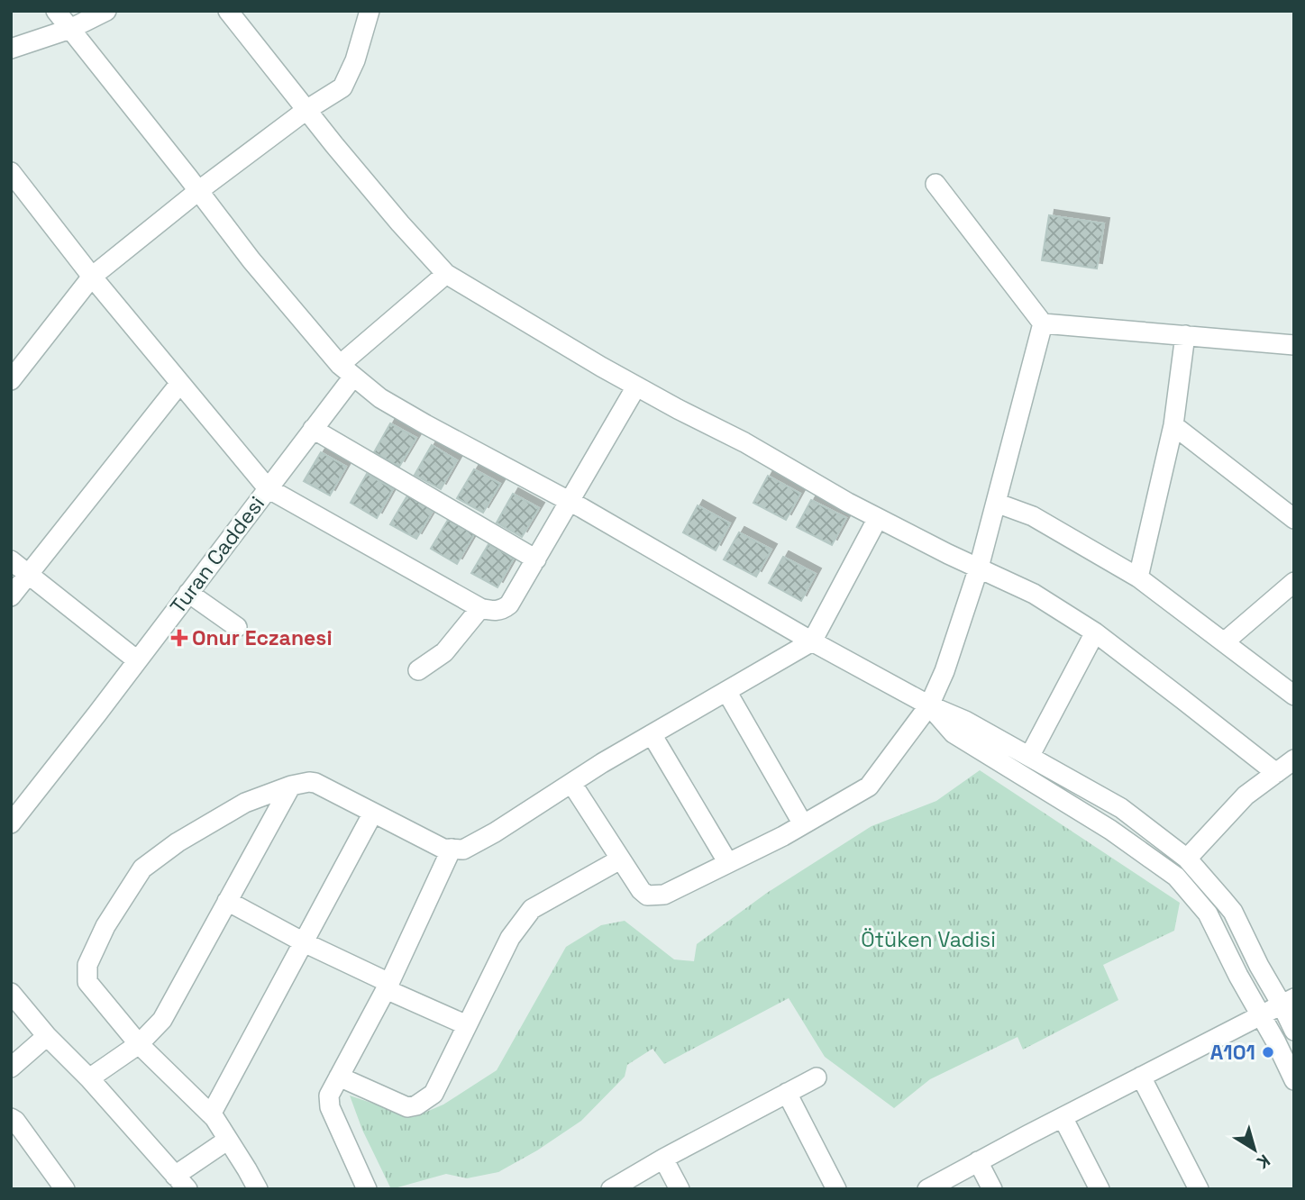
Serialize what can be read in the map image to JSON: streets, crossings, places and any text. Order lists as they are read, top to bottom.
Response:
{
  "streets": {
    "street": ["Turan Caddesi"]
  },
  "parks": ["Ötüken Vadisi"],
  "places": {
    "health": ["Onur Eczanesi"],
    "other": ["A101"]
  },
  "north": "bottom right"
}
